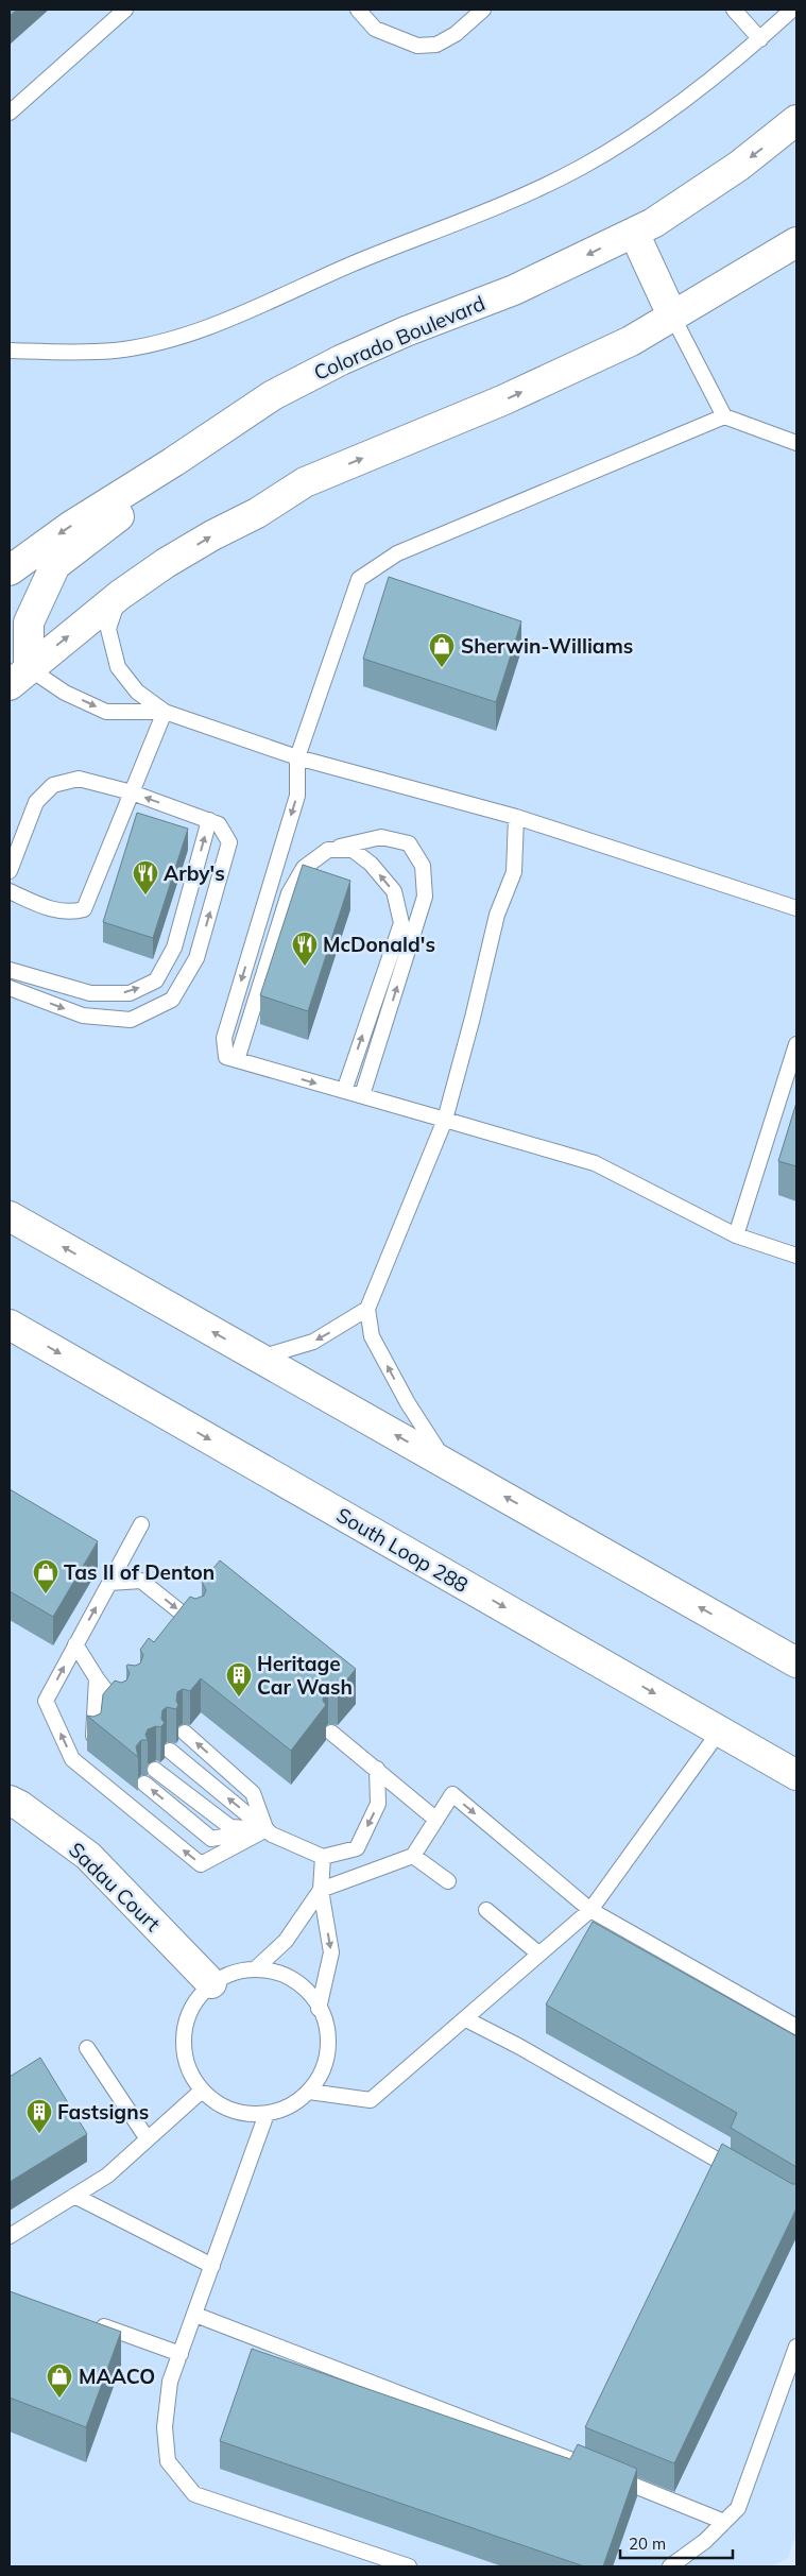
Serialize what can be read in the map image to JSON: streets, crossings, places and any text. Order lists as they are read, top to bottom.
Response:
{
  "streets": {
    "main road": ["Colorado Boulevard", "South Loop 288", "Sadau Court"]
  },
  "places": {
    "shop": ["Sherwin-Williams", "Tas II of Denton", "MAACO"],
    "restaurant": ["Arby's", "McDonald's"],
    "building": ["Heritage Car Wash", "Fastsigns"]
  },
  "scale_bar": "20 m"
}
